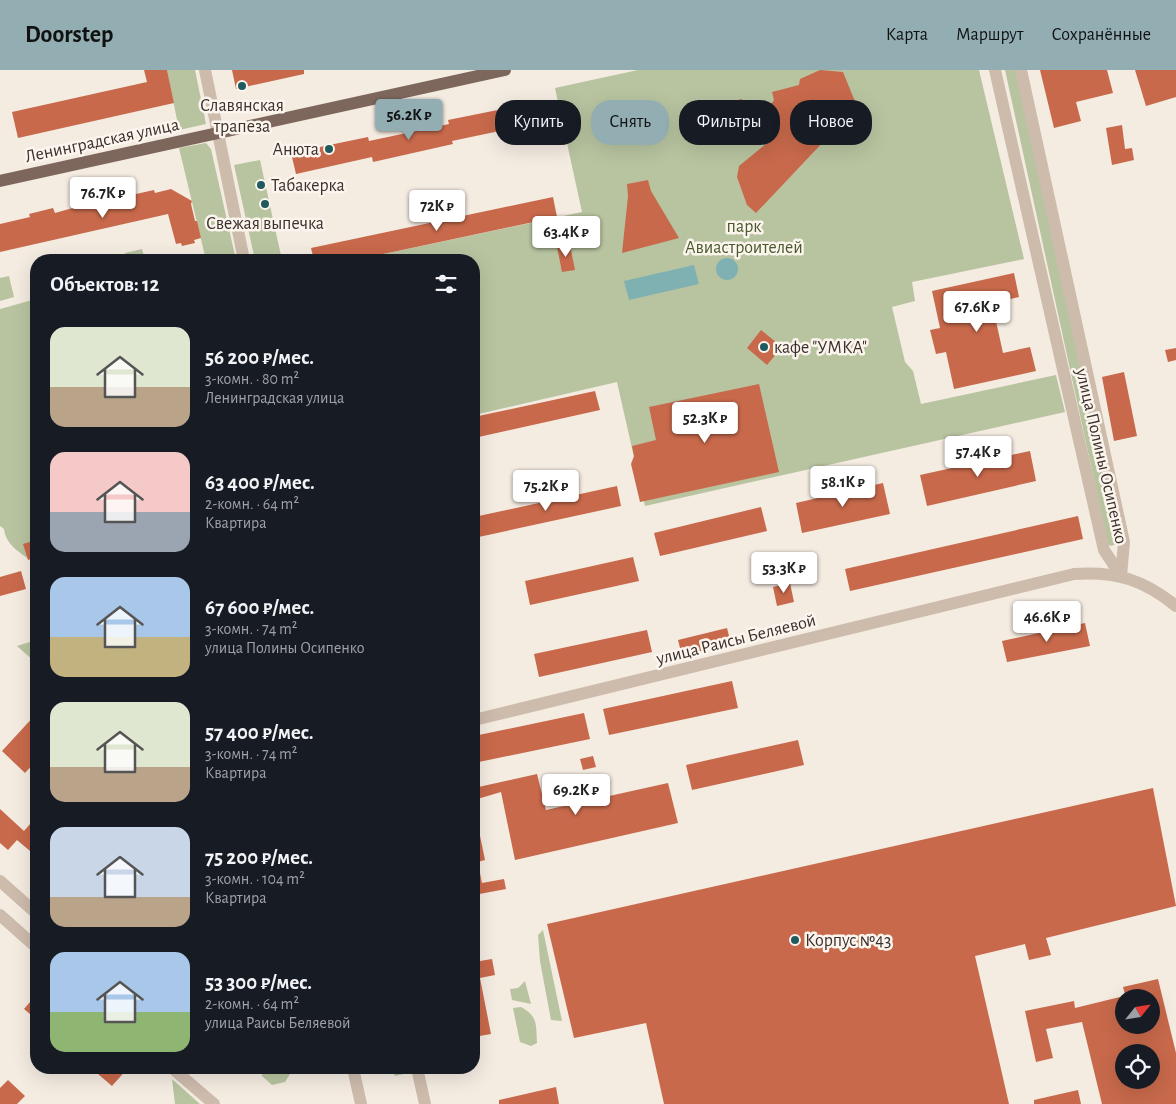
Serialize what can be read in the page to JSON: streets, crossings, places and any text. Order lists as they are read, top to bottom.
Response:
{
  "streets": {
    "main road": ["Ленинградская улица"],
    "street": ["улица Полины Осипенко", "улица Раисы Беляевой"]
  },
  "crossings": [
    ["улица Полины Осипенко", "улица Раисы Беляевой"]
  ],
  "parks": ["парк Авиастроителей"],
  "places": [
    "Славянская трапеза",
    "Анюта",
    "Табакерка",
    "Свежая выпечка",
    "кафе \"УМКА\"",
    "Корпус №43"
  ],
  "north": "top right",
  "page": {
    "header": "Doorstep",
    "nav": ["Карта", "Маршрут", "Сохранённые"],
    "price": [
      "56.2K ₽",
      "76.7K ₽",
      "72K ₽",
      "63.4K ₽",
      "67.6K ₽",
      "52.3K ₽",
      "57.4K ₽",
      "58.1K ₽",
      "75.2K ₽",
      "53.3K ₽",
      "46.6K ₽",
      "69.2K ₽"
    ],
    "chip": [
      "Купить",
      "Снять",
      "Фильтры",
      "Новое"
    ],
    "heading": "Объектов: 12",
    "list": [
      {
        "name": "56 200 ₽/мес.",
        "note": "3-комн. · 80 m² · Ленинградская улица"
      },
      {
        "name": "63 400 ₽/мес.",
        "note": "2-комн. · 64 m² · Квартира"
      },
      {
        "name": "67 600 ₽/мес.",
        "note": "3-комн. · 74 m² · улица Полины Осипенко"
      },
      {
        "name": "57 400 ₽/мес.",
        "note": "3-комн. · 74 m² · Квартира"
      },
      {
        "name": "75 200 ₽/мес.",
        "note": "3-комн. · 104 m² · Квартира"
      },
      {
        "name": "53 300 ₽/мес.",
        "note": "2-комн. · 64 m² · улица Раисы Беляевой"
      }
    ]
  }
}
